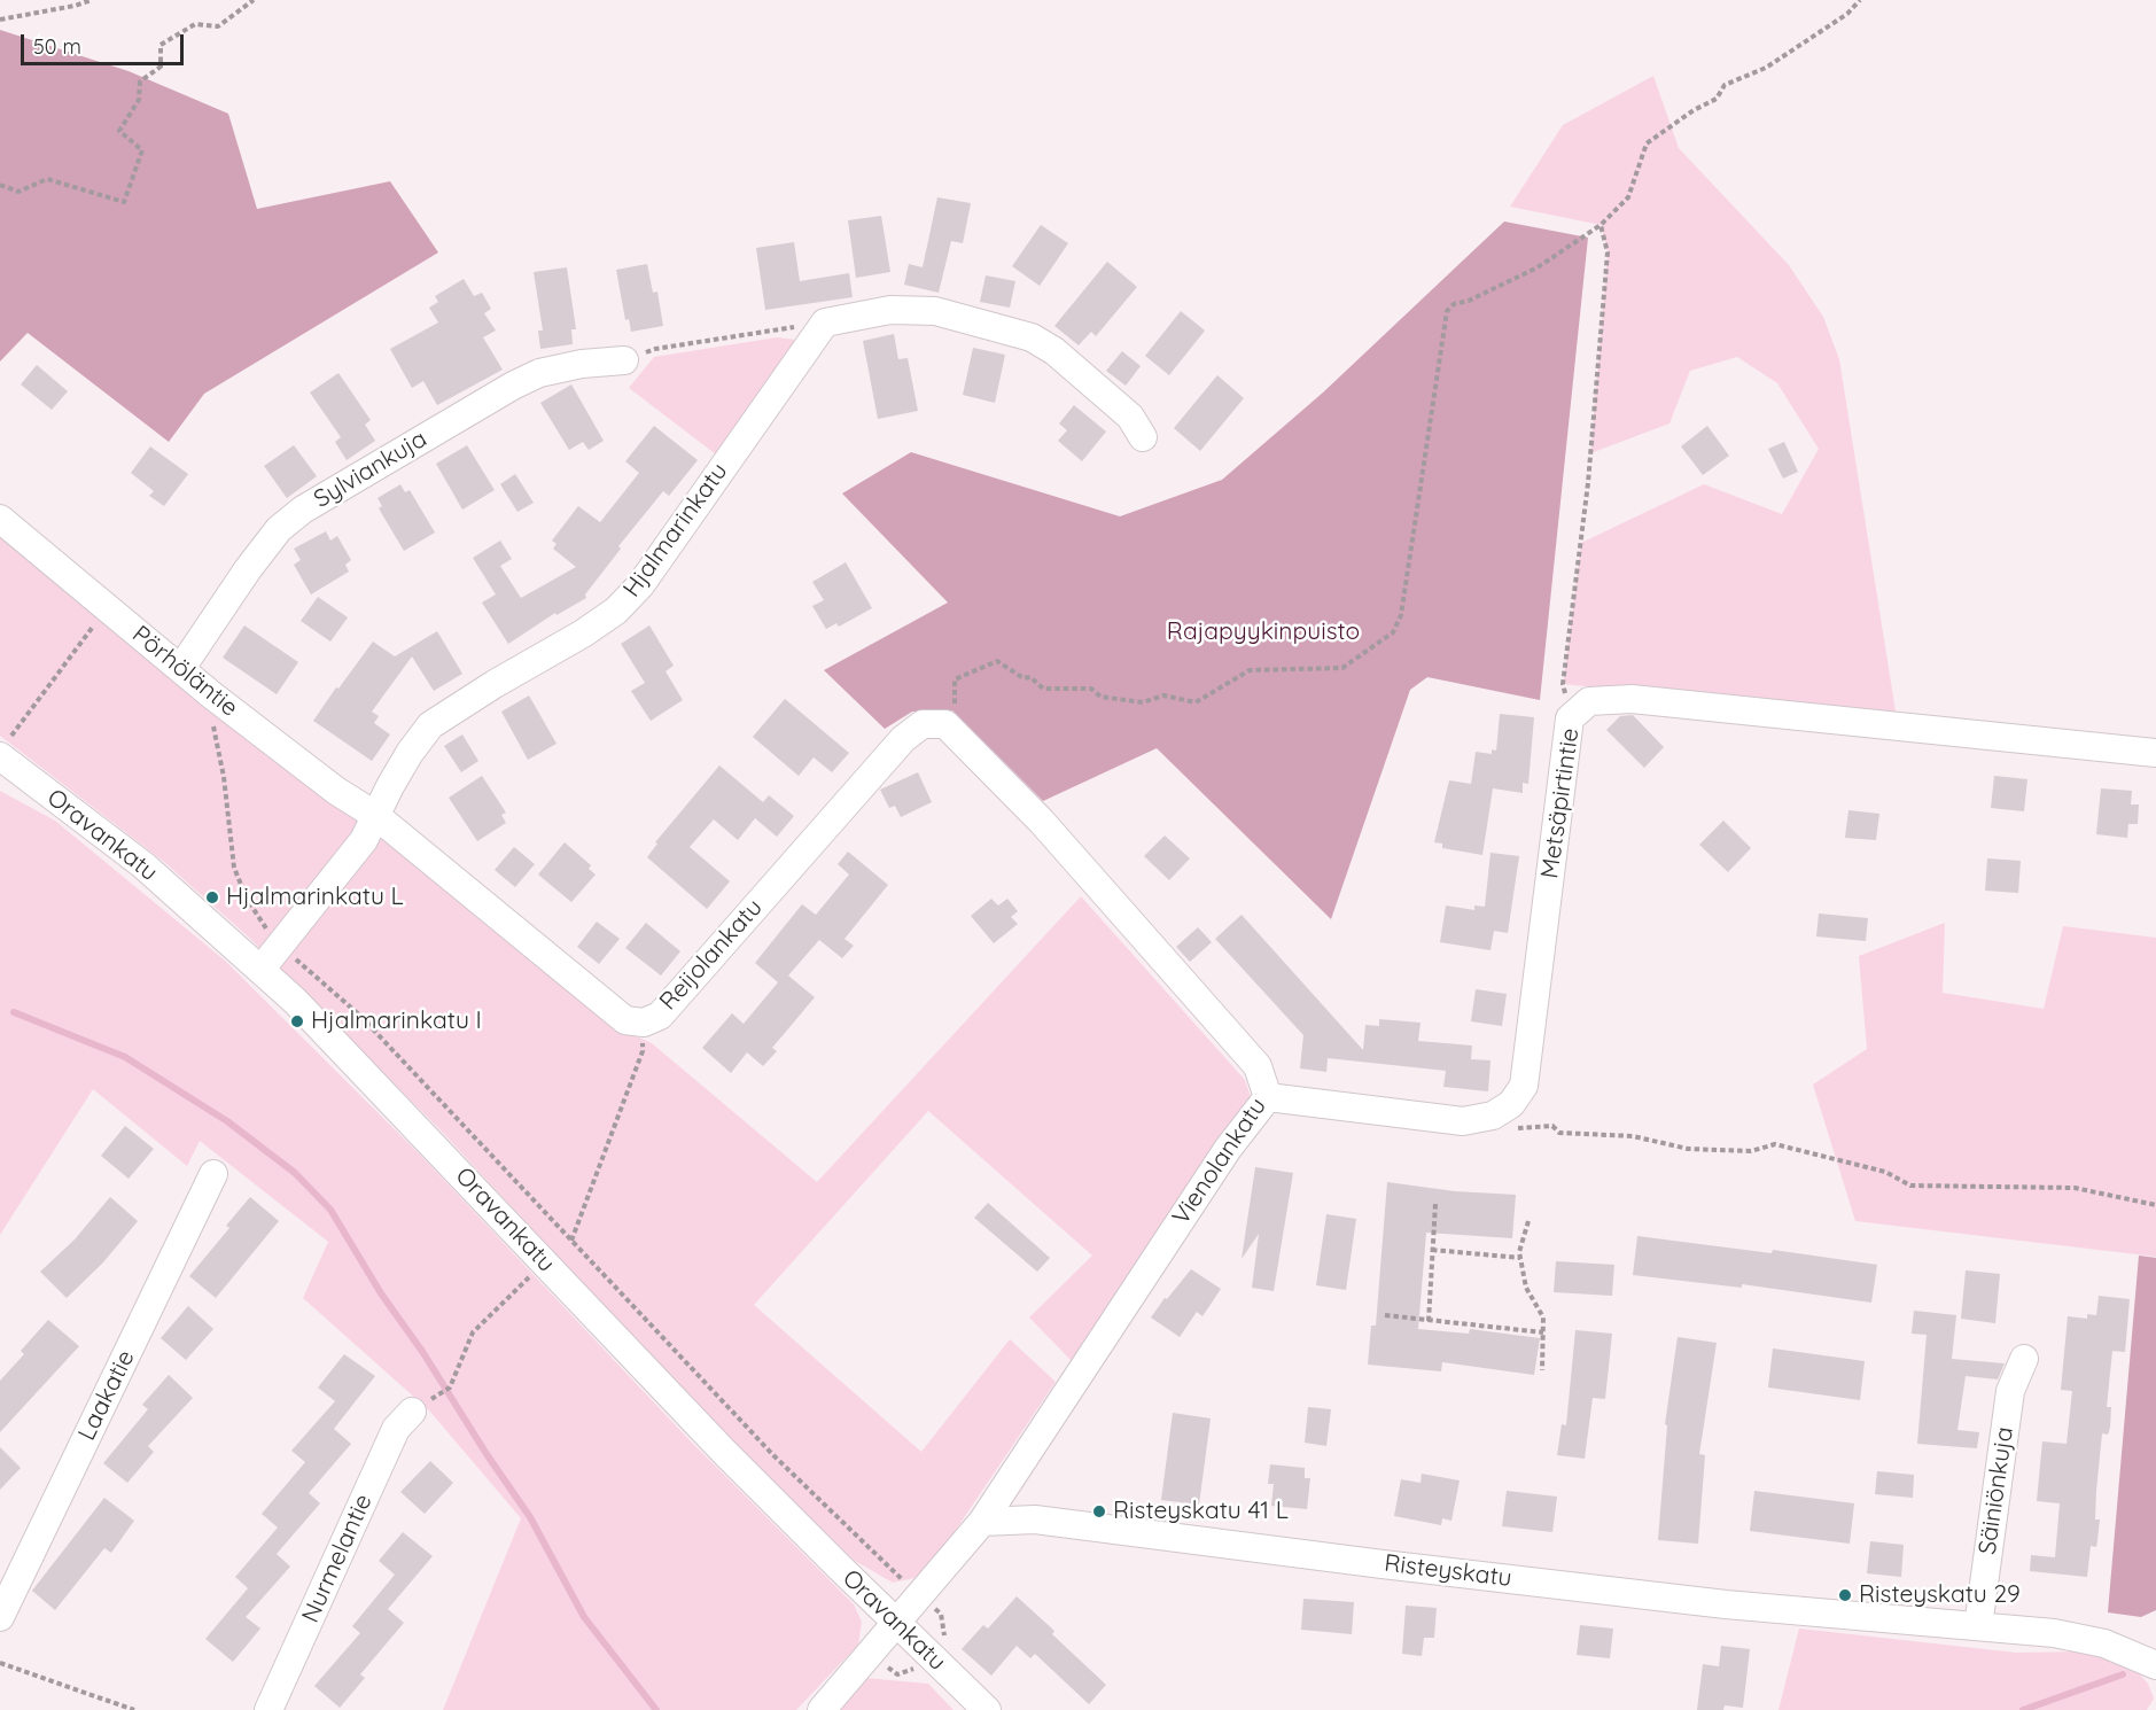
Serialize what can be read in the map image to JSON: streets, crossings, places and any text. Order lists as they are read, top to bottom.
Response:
{
  "streets": {
    "street": [
      "Sylviankuja",
      "Hjalmarinkatu",
      "Pörhöläntie",
      "Metsäpirtintie",
      "Oravankatu",
      "Reijolankatu",
      "Vienolankatu",
      "Laakatie",
      "Säiniönkuja",
      "Nurmelantie",
      "Risteyskatu"
    ]
  },
  "crossings": [
    ["Sylviankuja", "Pörhöläntie"],
    ["Hjalmarinkatu", "Pörhöläntie"],
    ["Hjalmarinkatu", "Oravankatu"],
    ["Hjalmarinkatu", "Reijolankatu"],
    ["Pörhöläntie", "Reijolankatu"],
    ["Metsäpirtintie", "Vienolankatu"],
    ["Reijolankatu", "Vienolankatu"],
    ["Vienolankatu", "Risteyskatu"],
    ["Säiniönkuja", "Risteyskatu"]
  ],
  "parks": ["Rajapyykinpuisto"],
  "places": [
    "Hjalmarinkatu L",
    "Hjalmarinkatu I",
    "Risteyskatu 41 L",
    "Risteyskatu 29"
  ],
  "scale_bar": "50 m"
}
